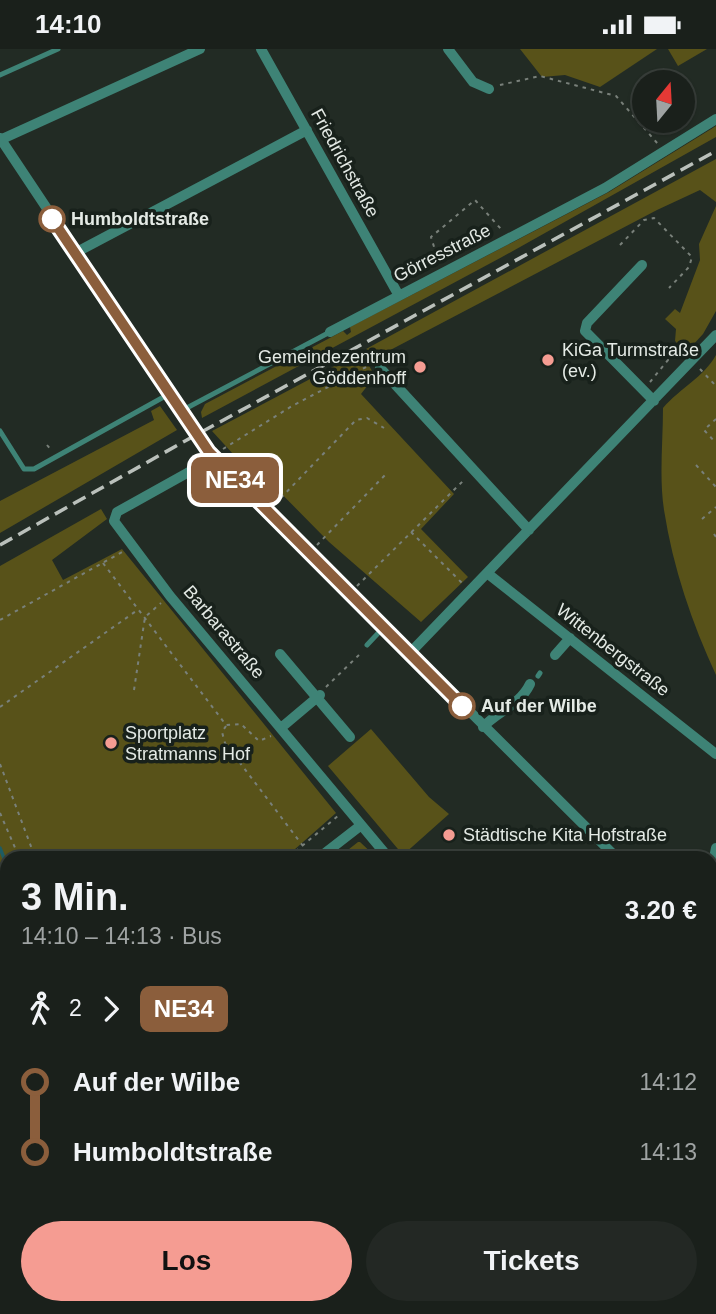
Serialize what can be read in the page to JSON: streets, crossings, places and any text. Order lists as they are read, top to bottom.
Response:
{
  "streets": {
    "street": [
      "Friedrichstraße",
      "Görresstraße",
      "Barbarastraße",
      "Wittenbergstraße"
    ]
  },
  "crossings": [
    ["Friedrichstraße", "Görresstraße"]
  ],
  "places": [
    "Humboldtstraße",
    "KiGa Turmstraße (ev.)",
    "Gemeindezentrum Göddenhoff",
    "Auf der Wilbe",
    "Sportplatz Stratmanns Hof",
    "Städtische Kita Hofstraße"
  ],
  "lines": ["bus line NE34"],
  "north": "top",
  "page": {
    "status": "14:10",
    "on_map": "NE34",
    "heading": ["3 Min.", "14:10 – 14:13 · Bus", "3.20 €"],
    "legs": ["2", "NE34"],
    "list": [
      {
        "name": "Auf der Wilbe",
        "value": "14:12"
      },
      {
        "name": "Humboldtstraße",
        "value": "14:13"
      }
    ],
    "buttons": ["Los", "Tickets"]
  }
}
